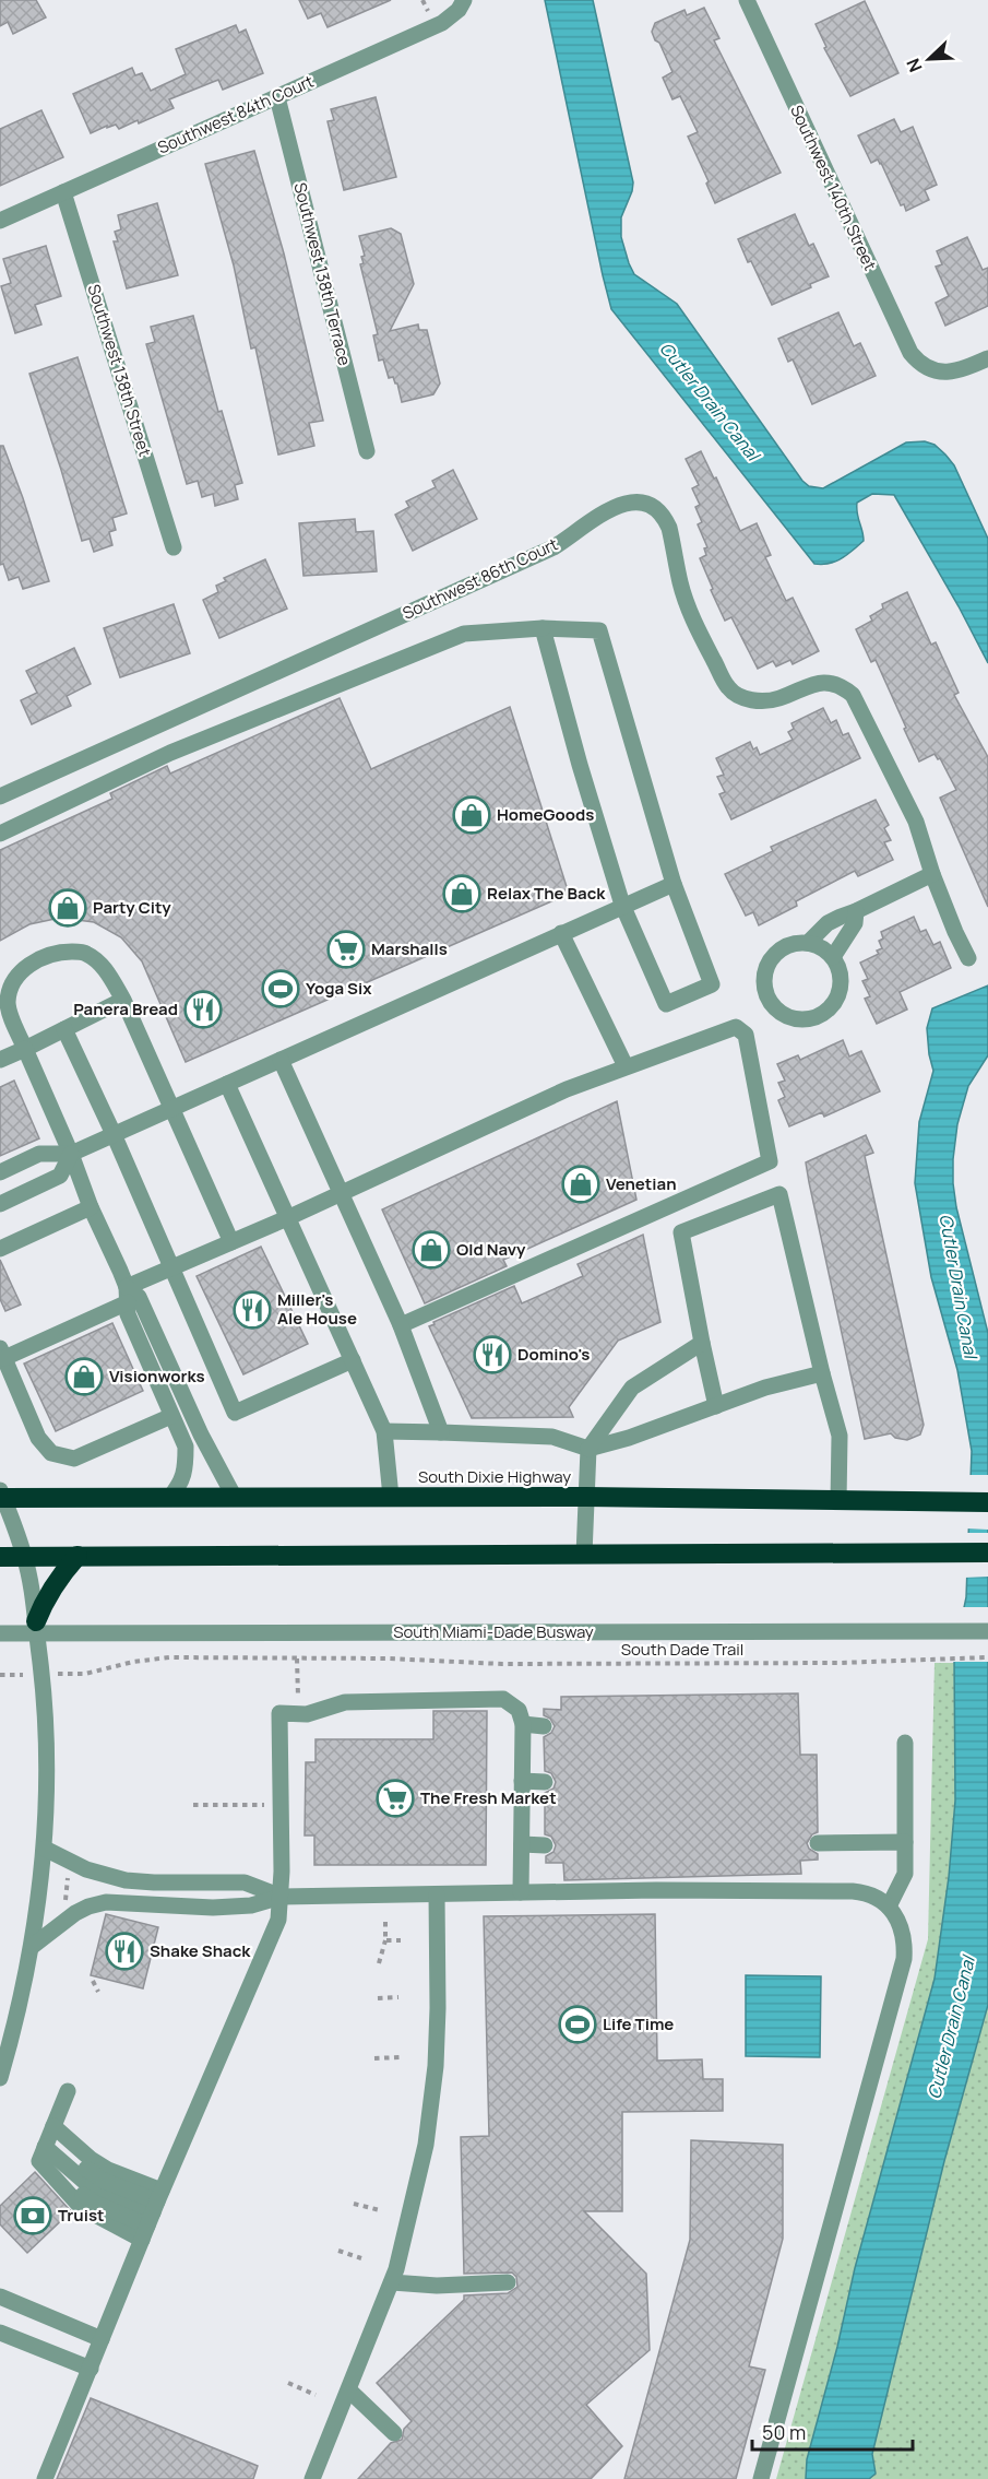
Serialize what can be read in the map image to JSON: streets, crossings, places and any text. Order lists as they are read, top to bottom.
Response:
{
  "streets": {
    "highway": ["South Dixie Highway"],
    "street": [
      "Southwest 84th Court",
      "Southwest 140th Street",
      "Southwest 138th Terrace",
      "Southwest 138th Street",
      "Southwest 86th Court",
      "South Miami-Dade Busway"
    ],
    "path": ["South Dade Trail"]
  },
  "crossings": [
    ["Southwest 84th Court", "Southwest 138th Terrace"],
    ["Southwest 84th Court", "Southwest 138th Street"]
  ],
  "water": ["Cutler Drain Canal"],
  "places": {
    "shop": [
      "HomeGoods",
      "Relax The Back",
      "Party City",
      "Venetian",
      "Old Navy",
      "Visionworks"
    ],
    "supermarket": ["Marshalls", "The Fresh Market"],
    "sports": ["Yoga Six", "Life Time"],
    "restaurant": [
      "Panera Bread",
      "Miller's Ale House",
      "Domino's",
      "Shake Shack"
    ],
    "bank": ["Truist"]
  },
  "scale_bar": "50 m",
  "north": "bottom left"
}
